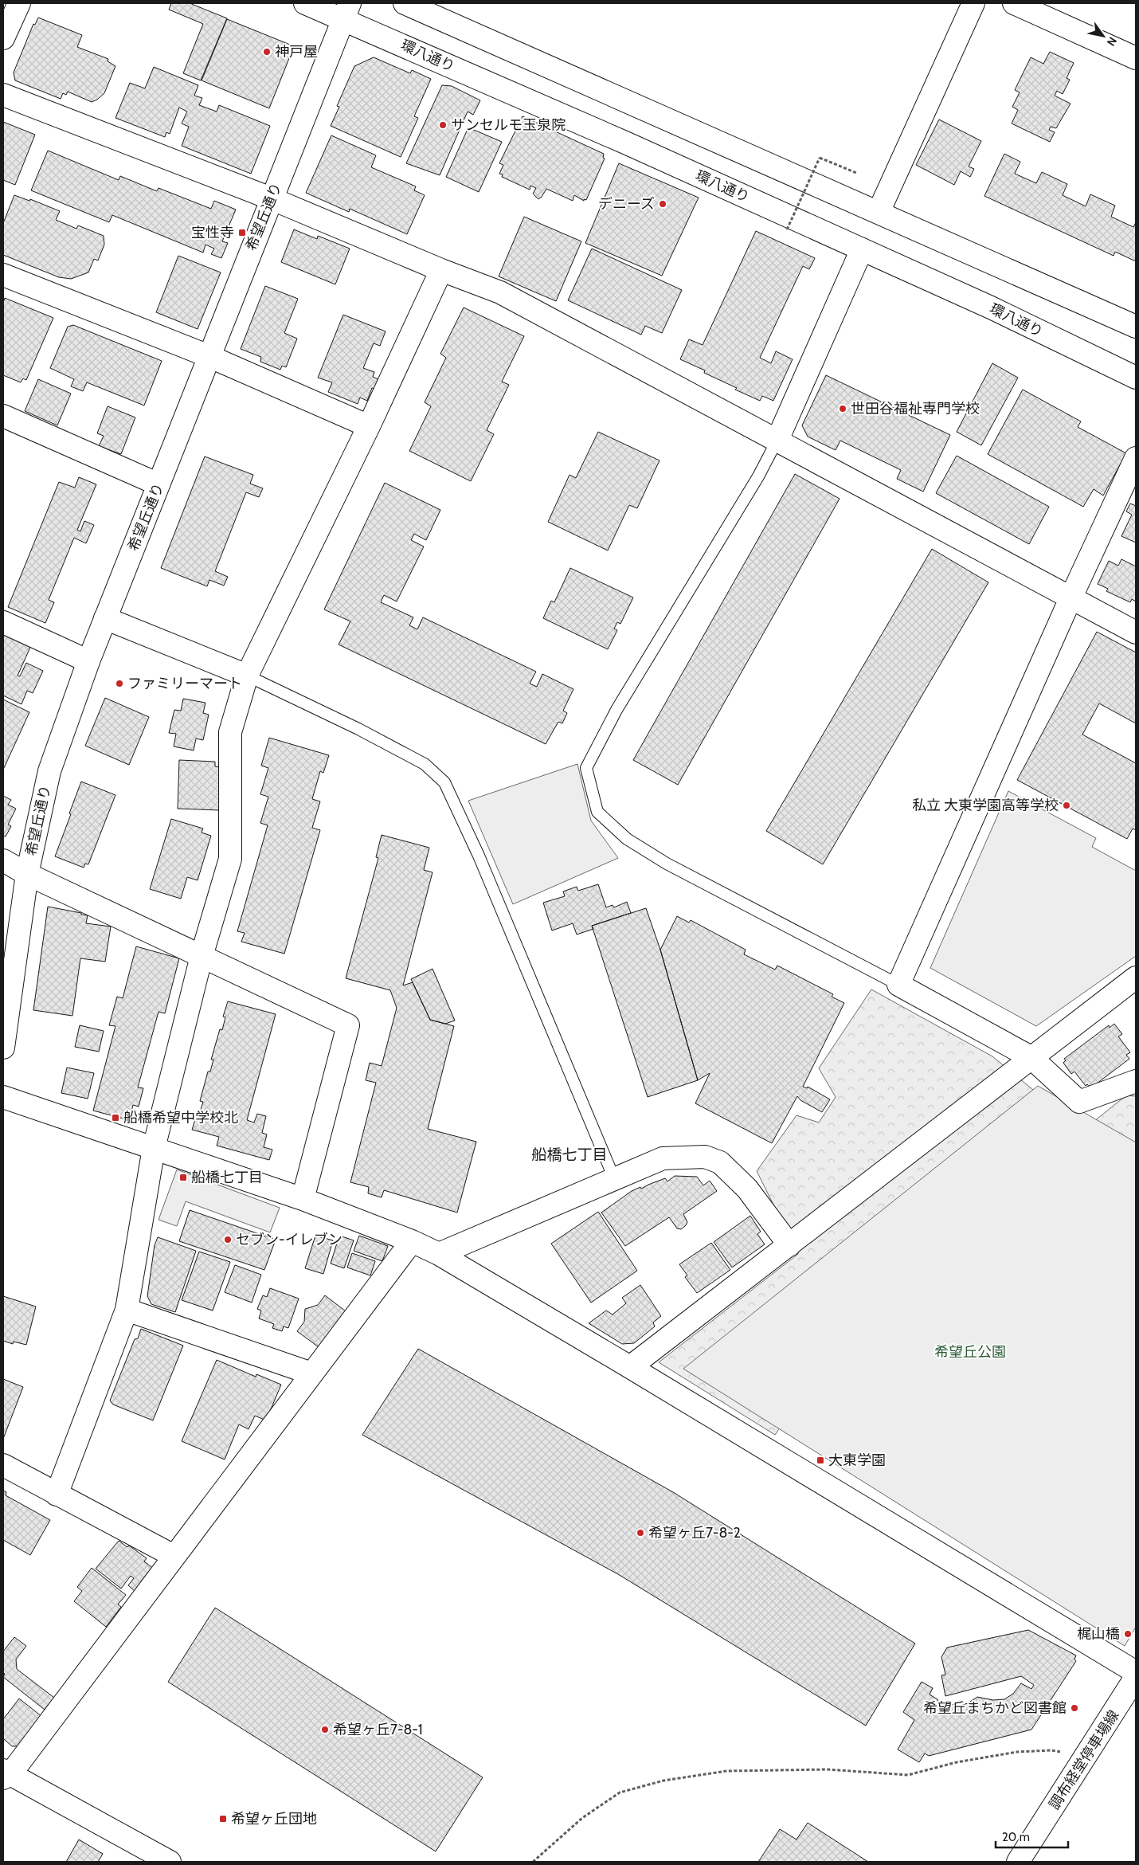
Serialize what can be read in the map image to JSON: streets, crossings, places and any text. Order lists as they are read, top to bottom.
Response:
{
  "streets": {
    "street": ["環八通り", "希望丘通り", "調布経堂停車場線"]
  },
  "crossings": [
    ["環八通り", "希望丘通り"]
  ],
  "districts": ["船橋七丁目"],
  "parks": ["希望丘公園"],
  "places": {
    "other": [
      "神戸屋",
      "サンセルモ玉泉院",
      "デニーズ",
      "世田谷福祉専門学校",
      "ファミリーマート",
      "私立 大東学園高等学校",
      "セブン-イレブン",
      "希望ヶ丘7-8-2",
      "梶山橋",
      "希望丘まちかど図書館",
      "希望ヶ丘7-8-1"
    ],
    "transit": [
      "宝性寺",
      "船橋希望中学校北",
      "船橋七丁目",
      "大東学園",
      "希望ヶ丘団地"
    ]
  },
  "scale_bar": "20 m",
  "north": "bottom right"
}
